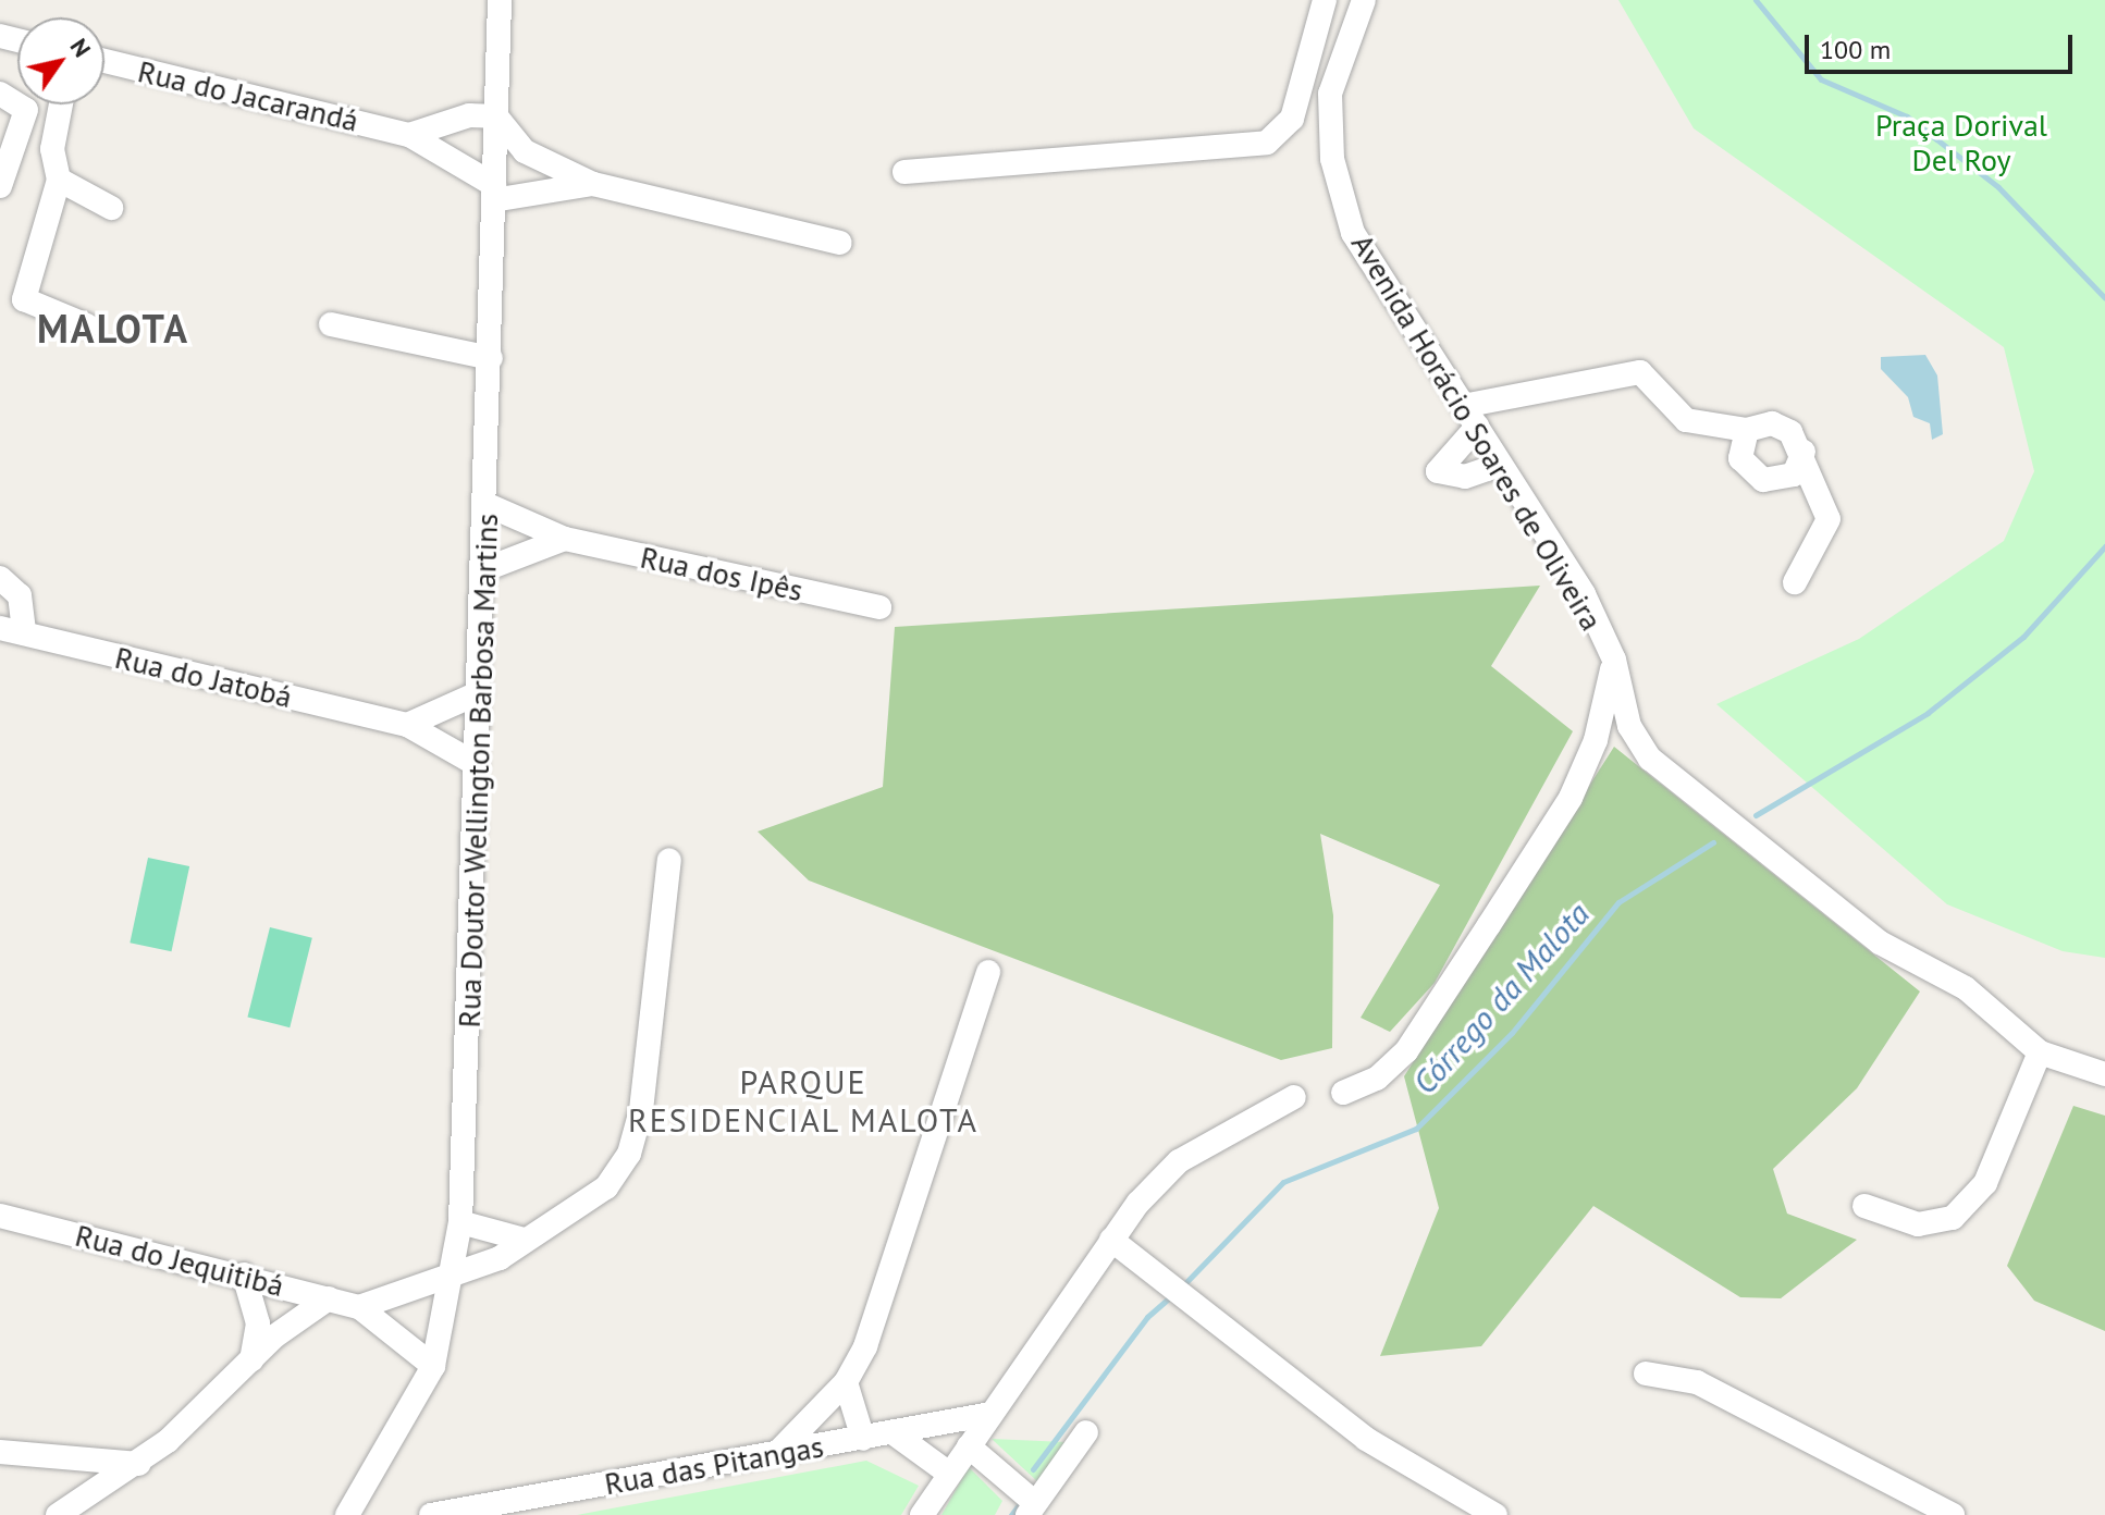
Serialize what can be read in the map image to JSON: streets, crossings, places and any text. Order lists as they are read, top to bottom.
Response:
{
  "streets": {
    "street": [
      "Rua do Jacarandá",
      "Avenida Horácio Soares de Oliveira",
      "Rua dos Ipês",
      "Rua do Jatobá",
      "Rua Doutor Wellington Barbosa Martins",
      "Rua do Jequitibá",
      "Rua das Pitangas"
    ]
  },
  "crossings": [
    ["Rua do Jacarandá", "Rua Doutor Wellington Barbosa Martins"],
    ["Rua dos Ipês", "Rua Doutor Wellington Barbosa Martins"],
    ["Rua do Jatobá", "Rua Doutor Wellington Barbosa Martins"],
    ["Rua Doutor Wellington Barbosa Martins", "Rua do Jequitibá"]
  ],
  "districts": ["MALOTA", "PARQUE RESIDENCIAL MALOTA"],
  "water": ["Córrego da Malota"],
  "parks": ["Praça Dorival Del Roy"],
  "scale_bar": "100 m",
  "north": "top right"
}
